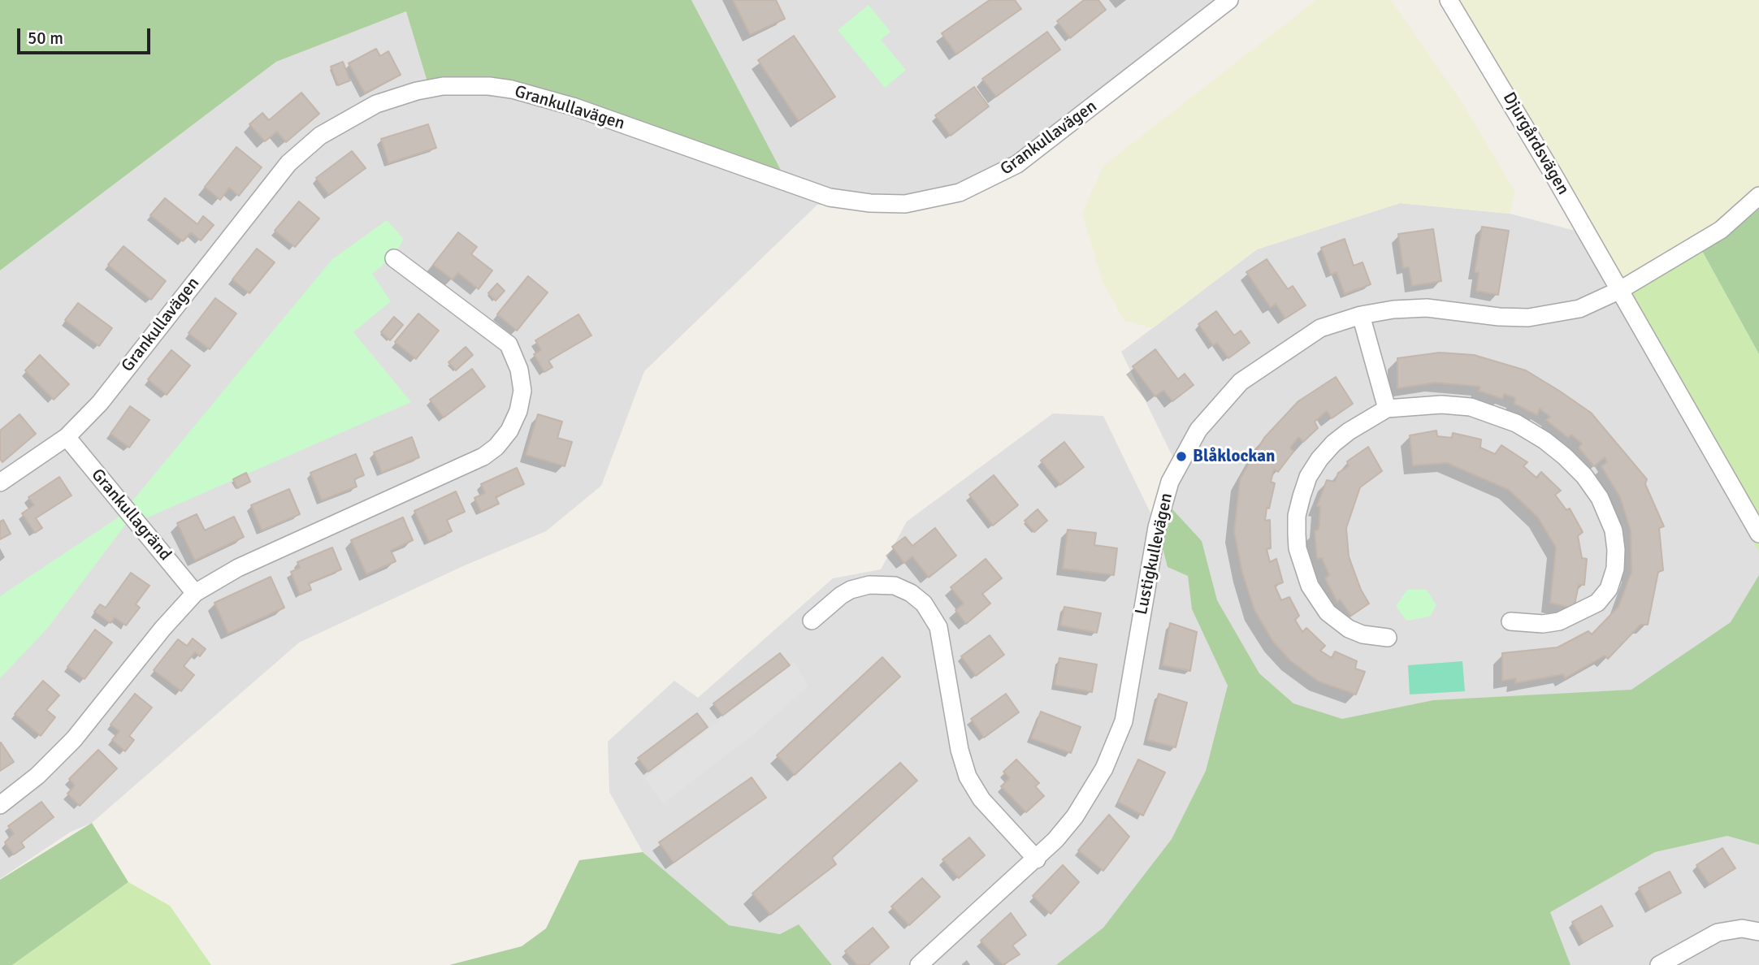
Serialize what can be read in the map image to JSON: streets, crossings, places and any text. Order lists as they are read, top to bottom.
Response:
{
  "streets": {
    "street": [
      "Grankullavägen",
      "Djurgårdsvägen",
      "Grankullagränd",
      "Lustigkullevägen"
    ]
  },
  "crossings": [
    ["Grankullavägen", "Grankullagränd"],
    ["Djurgårdsvägen", "Lustigkullevägen"]
  ],
  "places": ["Blåklockan"],
  "scale_bar": "50 m"
}
